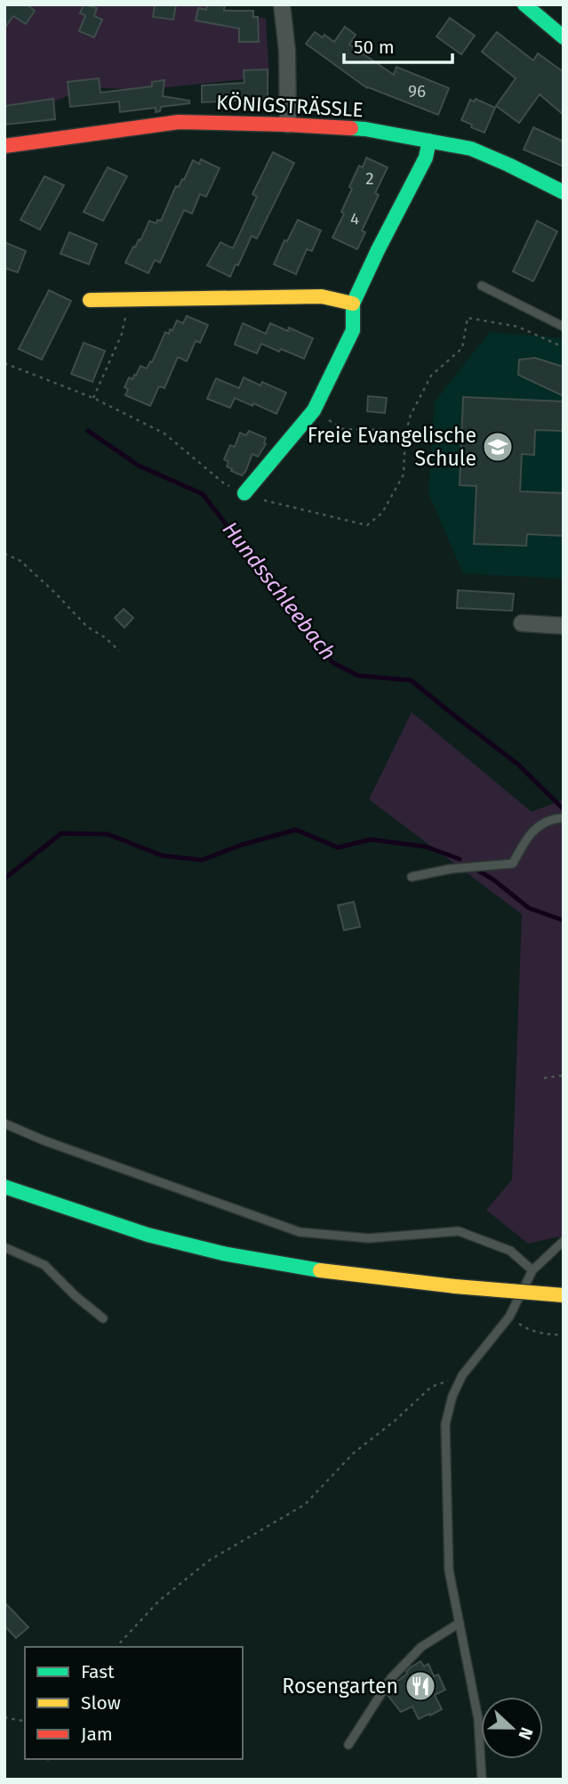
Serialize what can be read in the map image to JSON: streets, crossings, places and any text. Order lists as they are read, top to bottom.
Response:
{
  "streets": {
    "street": ["KÖNIGSTRÄSSLE"]
  },
  "water": ["Hundsschleebach"],
  "places": {
    "school or university": ["Freie Evangelische Schule"],
    "restaurant": ["Rosengarten"]
  },
  "house_numbers": ["96", "2", "4"],
  "legend": ["Fast", "Slow", "Jam"],
  "scale_bar": "50 m",
  "north": "right"
}
